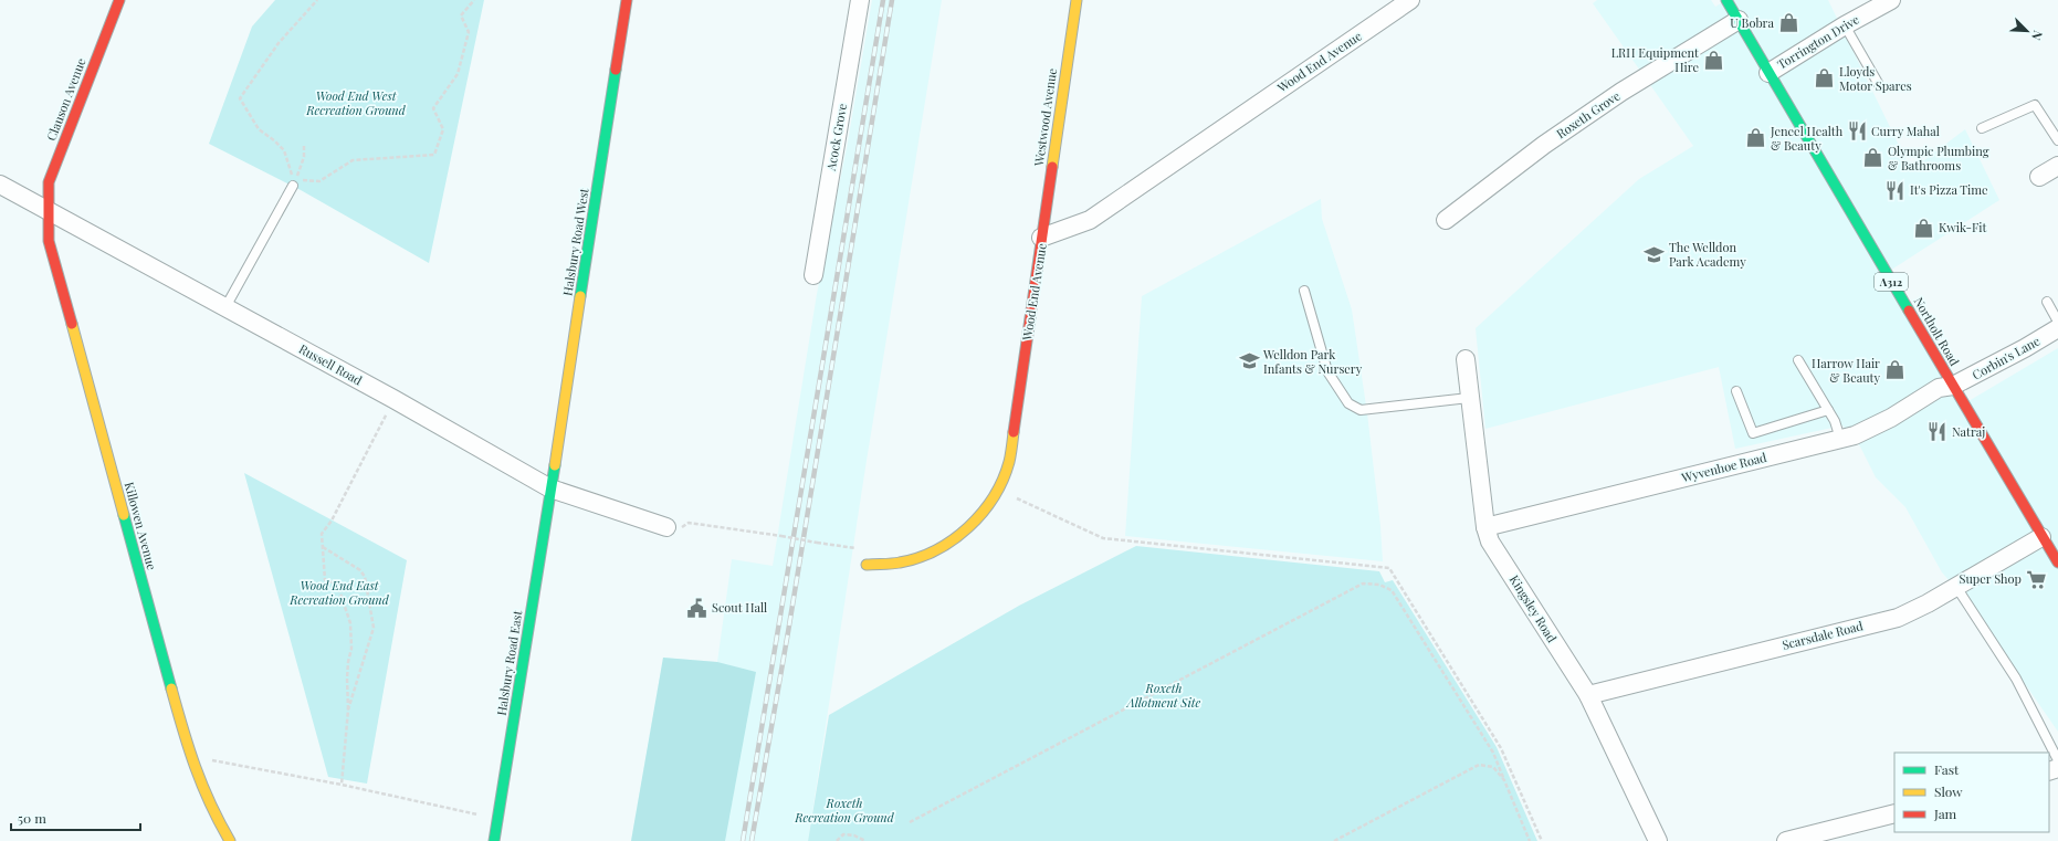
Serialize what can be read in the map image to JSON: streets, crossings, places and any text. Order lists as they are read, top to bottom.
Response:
{
  "streets": {
    "street": [
      "Torrington Drive",
      "Wood End Avenue",
      "Clauson Avenue",
      "Roxeth Grove",
      "Westwood Avenue",
      "Acock Grove",
      "Halsbury Road West",
      "A312",
      "Northolt Road",
      "Corbin's Lane",
      "Russell Road",
      "Wyvenhoe Road",
      "Killowen Avenue",
      "Kingsley Road",
      "Scarsdale Road",
      "Halsbury Road East"
    ]
  },
  "crossings": [
    ["Torrington Drive", "Northolt Road"],
    ["Wood End Avenue", "Westwood Avenue"],
    ["Clauson Avenue", "Russell Road"],
    ["Clauson Avenue", "Killowen Avenue"],
    ["Roxeth Grove", "Northolt Road"],
    ["Halsbury Road West", "Russell Road"],
    ["Halsbury Road West", "Halsbury Road East"],
    ["Northolt Road", "Corbin's Lane"],
    ["Northolt Road", "Wyvenhoe Road"],
    ["Northolt Road", "Scarsdale Road"],
    ["Corbin's Lane", "Wyvenhoe Road"],
    ["Russell Road", "Killowen Avenue"],
    ["Russell Road", "Halsbury Road East"],
    ["Wyvenhoe Road", "Kingsley Road"],
    ["Kingsley Road", "Scarsdale Road"]
  ],
  "parks": [
    "Wood End West Recreation Ground",
    "Wood End East Recreation Ground",
    "Roxeth Allotment Site",
    "Roxeth Recreation Ground"
  ],
  "places": {
    "shop": [
      "U Bobra",
      "LRH Equipment Hire",
      "Lloyds Motor Spares",
      "Jeneel Health & Beauty",
      "Olympic Plumbing & Bathrooms",
      "Kwik-Fit",
      "Harrow Hair & Beauty"
    ],
    "restaurant": ["Curry Mahal", "It's Pizza Time", "Natraj"],
    "school or university": ["The Welldon Park Academy", "Welldon Park Infants & Nursery"],
    "supermarket": ["Super Shop"],
    "public building": ["Scout Hall"]
  },
  "legend": ["Fast", "Slow", "Jam"],
  "scale_bar": "50 m",
  "north": "bottom right"
}
